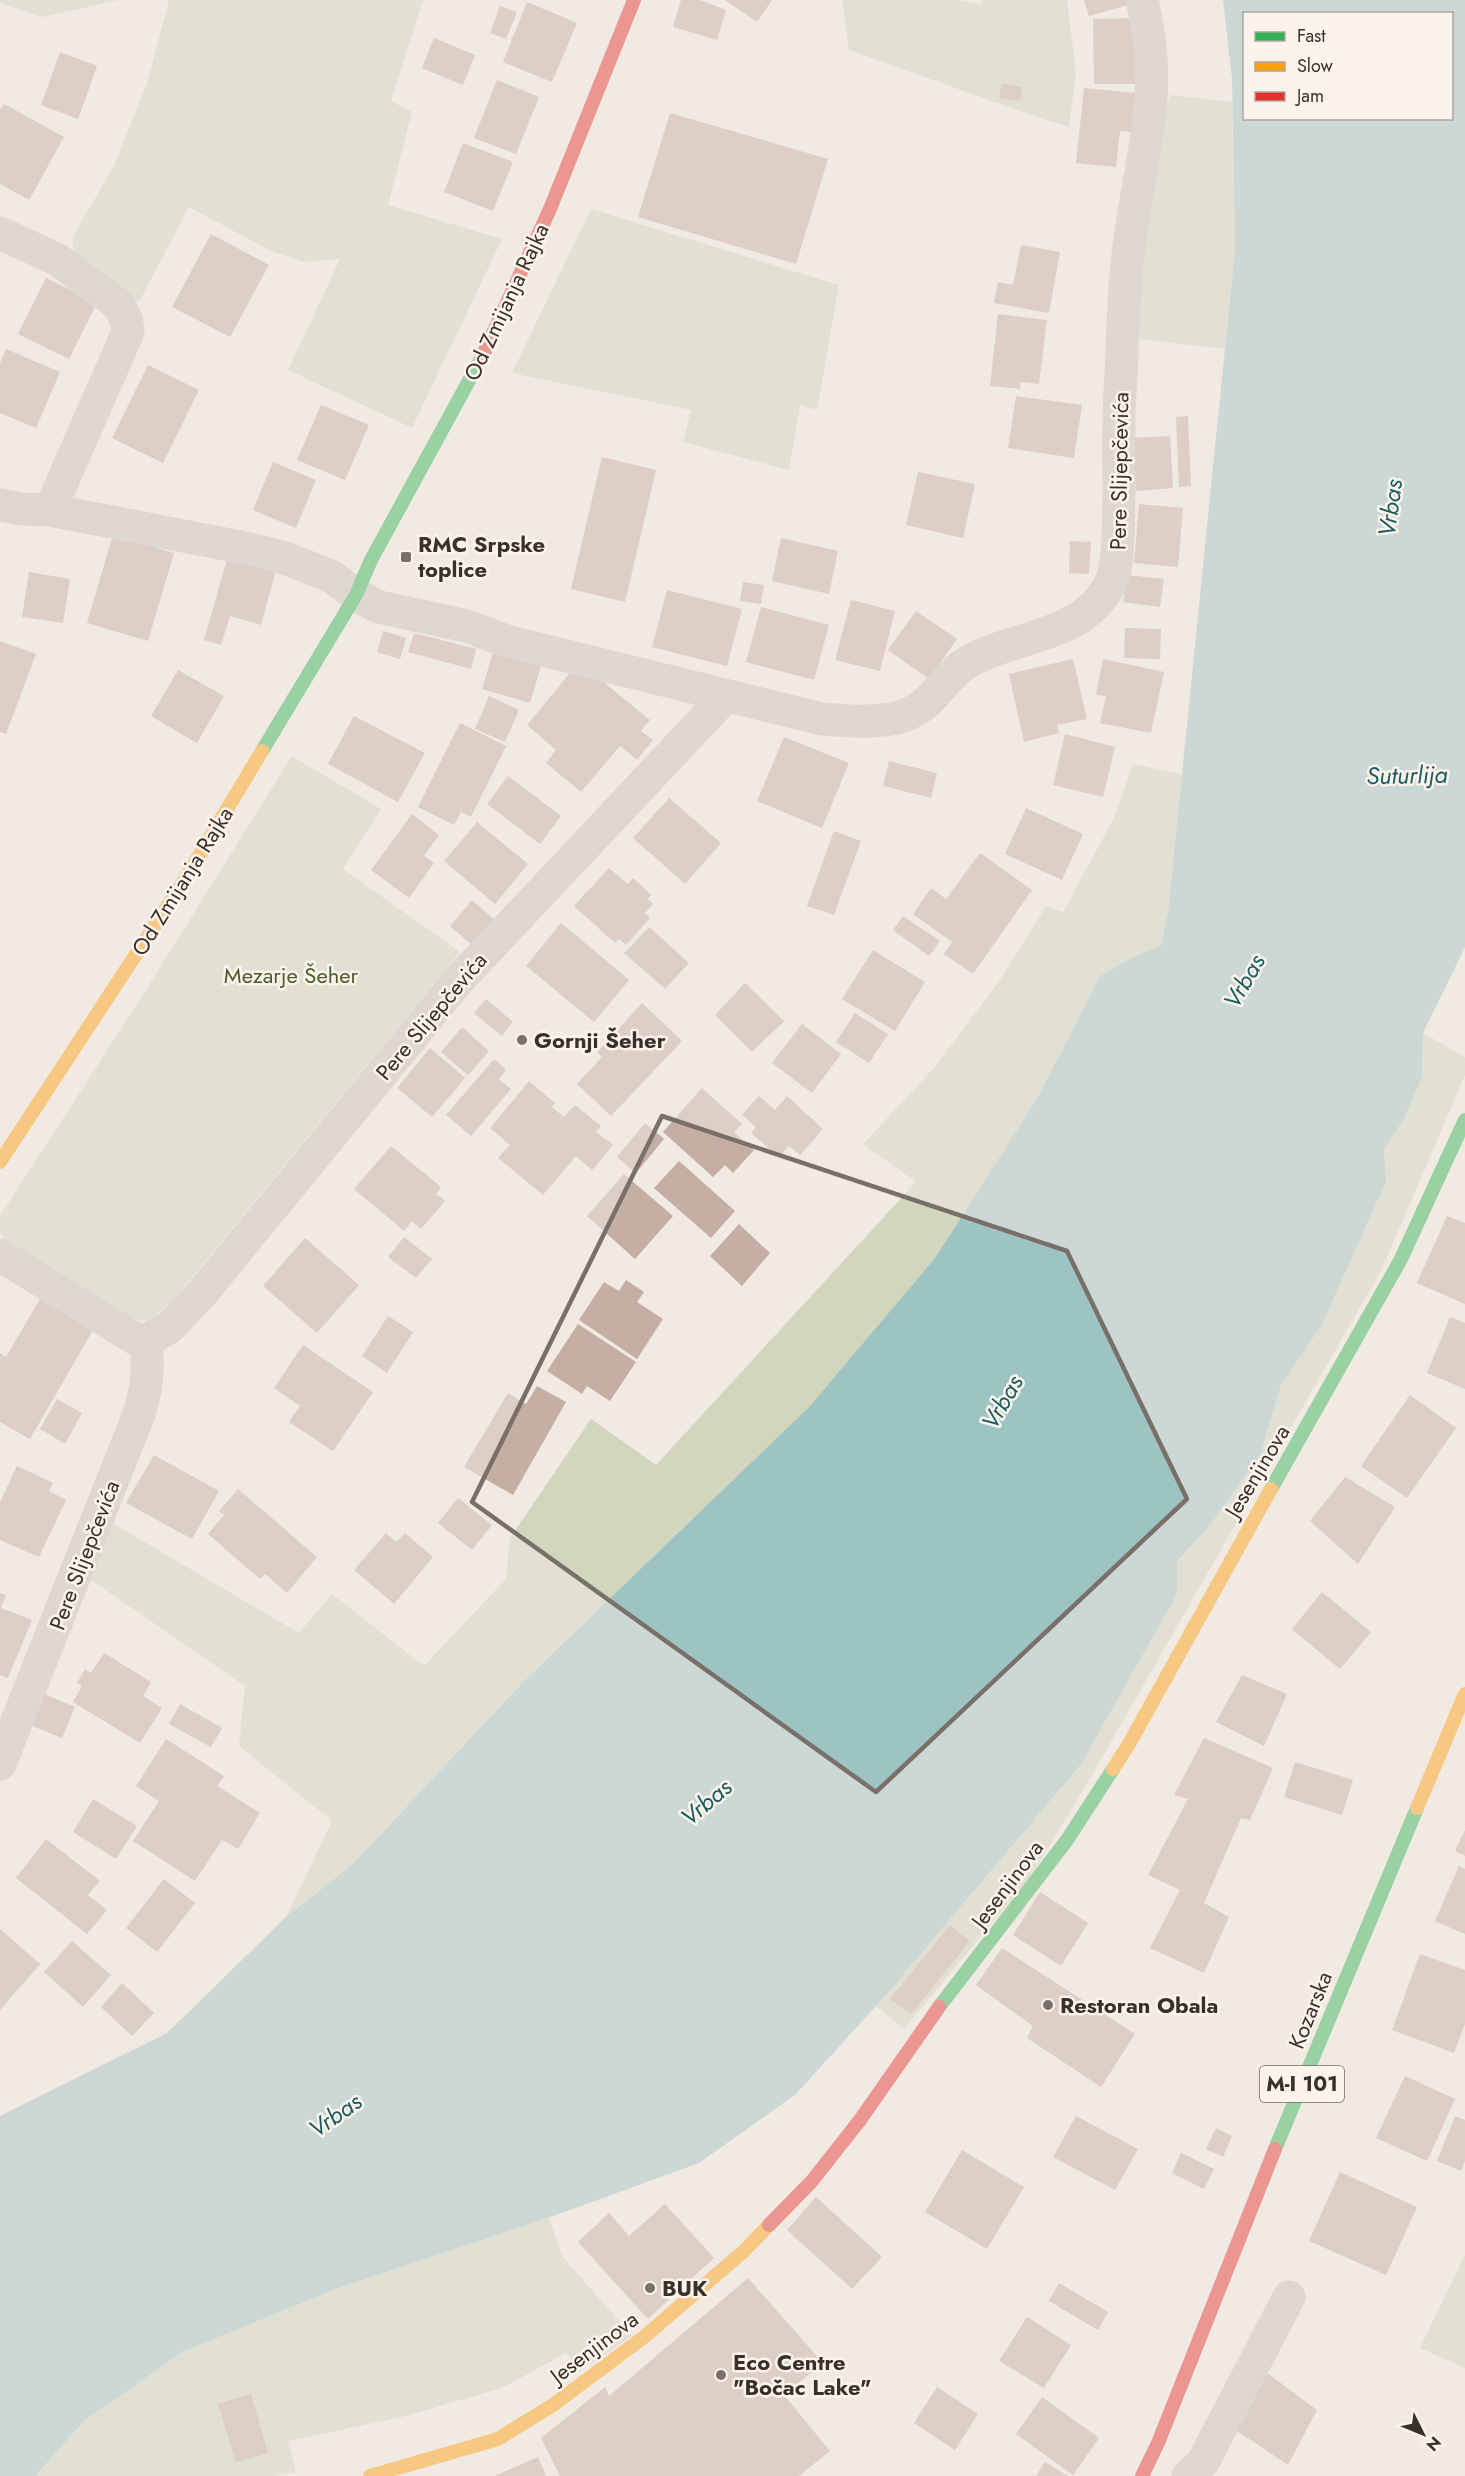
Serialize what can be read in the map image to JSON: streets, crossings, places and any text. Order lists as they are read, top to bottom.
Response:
{
  "streets": {
    "street": [
      "Od Zmijanja Rajka",
      "Pere Slijepčevića",
      "Jesenjinova",
      "Kozarska",
      "M-I 101"
    ]
  },
  "crossings": [
    ["Od Zmijanja Rajka", "Pere Slijepčevića"]
  ],
  "water": ["Vrbas", "Suturlija"],
  "parks": ["Mezarje Šeher"],
  "places": {
    "transit": ["RMC Srpske toplice"],
    "other": [
      "Gornji Šeher",
      "Restoran Obala",
      "BUK",
      "Eco Centre \"Bočac Lake\""
    ]
  },
  "legend": ["Fast", "Slow", "Jam"],
  "north": "bottom right"
}
